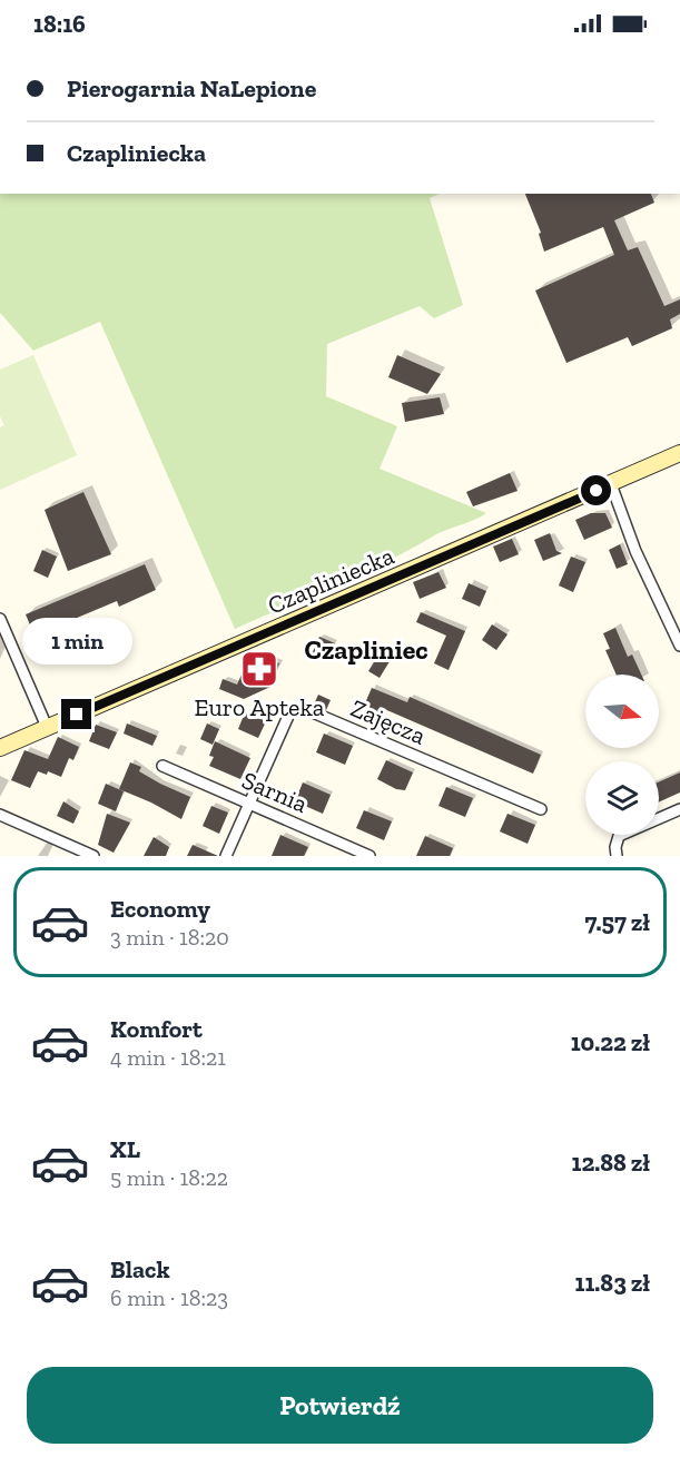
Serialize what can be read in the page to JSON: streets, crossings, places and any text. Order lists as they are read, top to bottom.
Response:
{
  "streets": {
    "main road": ["Czapliniecka"],
    "street": ["Zajęcza", "Sarnia"]
  },
  "crossings": [
    ["Zajęcza", "Sarnia"]
  ],
  "districts": ["Czapliniec"],
  "places": {
    "pharmacy": ["Euro Apteka"]
  },
  "north": "right",
  "page": {
    "status": "18:16",
    "banner": ["Pierogarnia NaLepione", "Czapliniecka"],
    "bubble": "1 min",
    "list": [
      {
        "name": "Economy",
        "note": "3 min · 18:20",
        "value": "7.57 zł"
      },
      {
        "name": "Komfort",
        "note": "4 min · 18:21",
        "value": "10.22 zł"
      },
      {
        "name": "XL",
        "note": "5 min · 18:22",
        "value": "12.88 zł"
      },
      {
        "name": "Black",
        "note": "6 min · 18:23",
        "value": "11.83 zł"
      }
    ],
    "buttons": "Potwierdź"
  }
}
